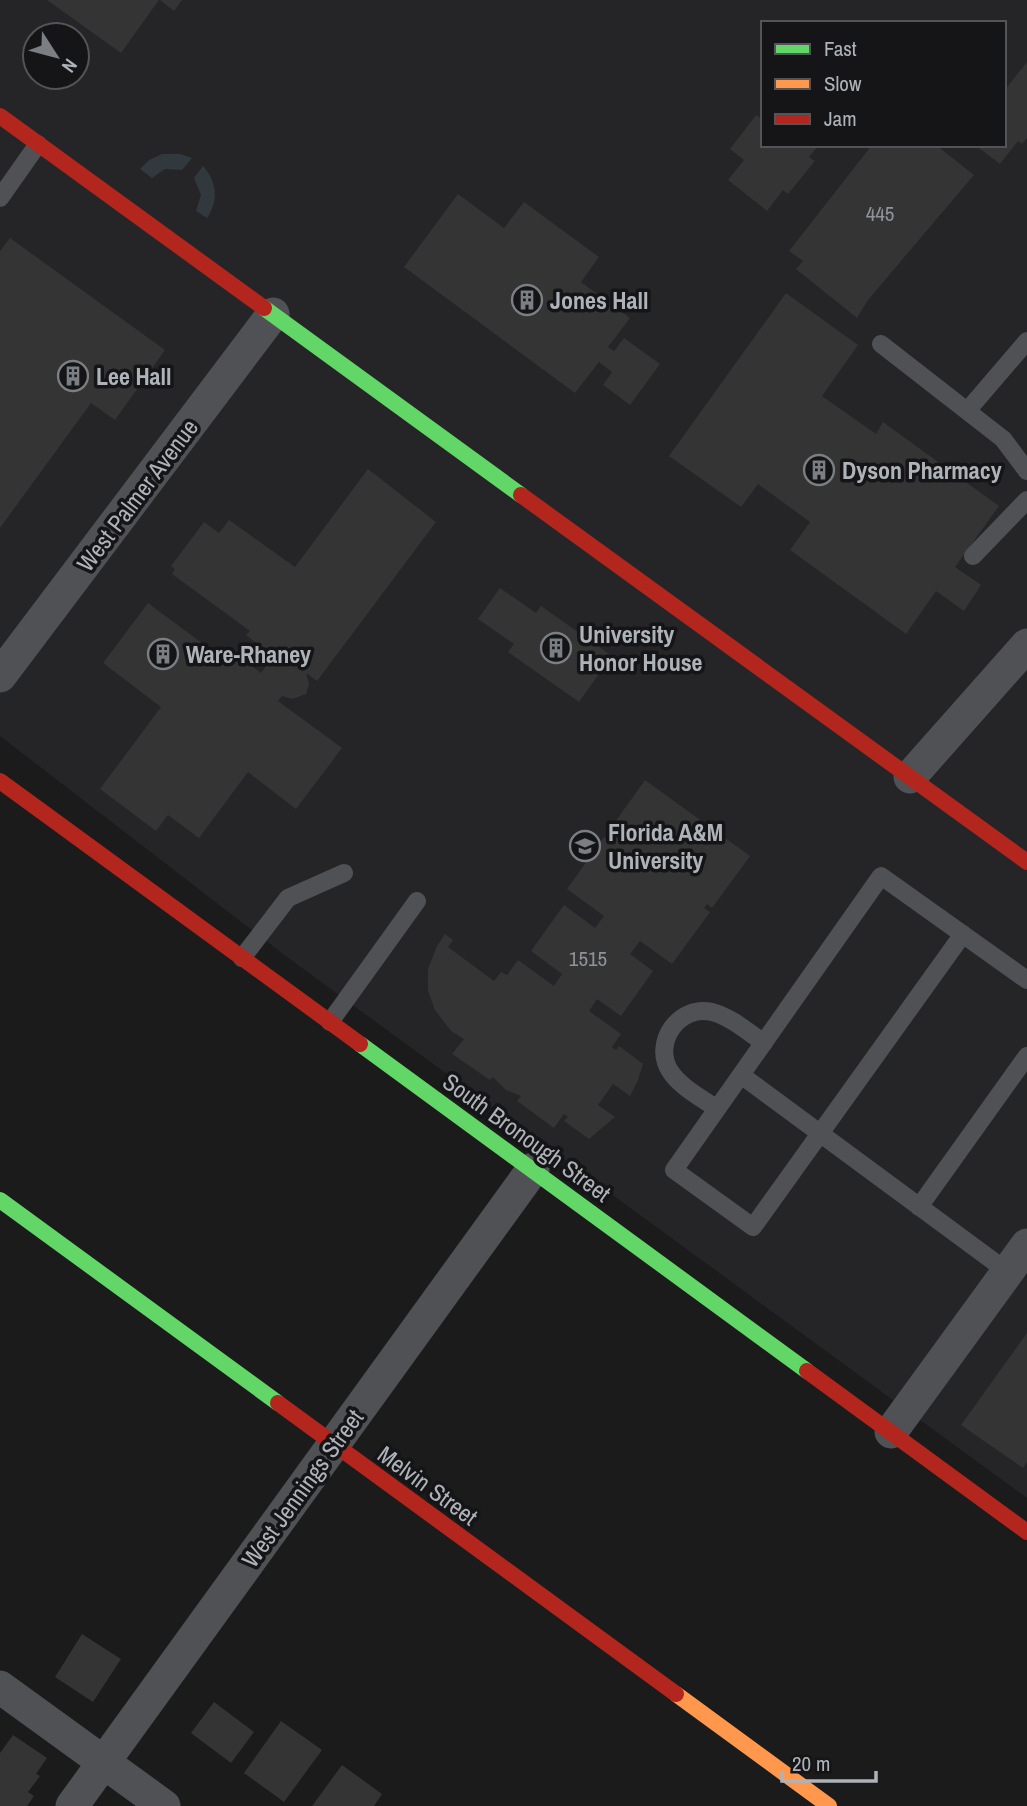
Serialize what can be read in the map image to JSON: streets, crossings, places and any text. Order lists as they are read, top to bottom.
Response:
{
  "streets": {
    "street": [
      "West Palmer Avenue",
      "South Bronough Street",
      "Melvin Street",
      "West Jennings Street"
    ]
  },
  "crossings": [
    ["South Bronough Street", "West Jennings Street"],
    ["Melvin Street", "West Jennings Street"]
  ],
  "places": {
    "building": [
      "Jones Hall",
      "Lee Hall",
      "Dyson Pharmacy",
      "University Honor House",
      "Ware-Rhaney"
    ],
    "school or university": ["Florida A&M University"]
  },
  "house_numbers": ["445", "1515"],
  "legend": ["Fast", "Slow", "Jam"],
  "scale_bar": "20 m",
  "north": "bottom right"
}
